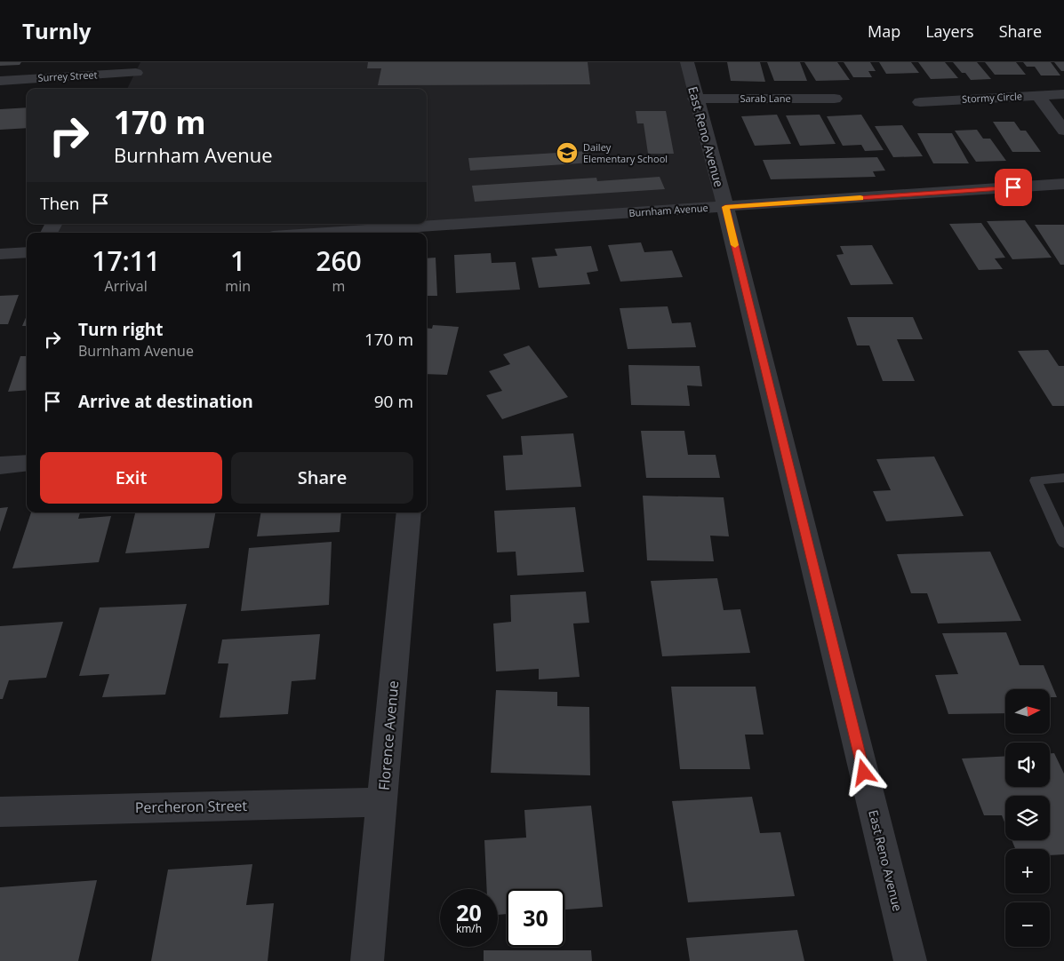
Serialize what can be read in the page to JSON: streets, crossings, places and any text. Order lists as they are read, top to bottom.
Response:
{
  "streets": {
    "street": [
      "Surrey Street",
      "Stormy Circle",
      "Sarab Lane",
      "East Reno Avenue",
      "Burnham Avenue",
      "Florence Avenue",
      "Percheron Street"
    ]
  },
  "crossings": [
    ["Sarab Lane", "East Reno Avenue"],
    ["East Reno Avenue", "Burnham Avenue"],
    ["Florence Avenue", "Percheron Street"]
  ],
  "places": {
    "school or university": ["Dailey Elementary School"]
  },
  "north": "right",
  "page": {
    "header": "Turnly",
    "nav": ["Map", "Layers", "Share"],
    "turn": ["170 m", "Burnham Avenue"],
    "then": "Then",
    "eta": [
      "17:11",
      "Arrival",
      "1",
      "min",
      "260",
      "m"
    ],
    "list": [
      {
        "name": "Turn right",
        "note": "Burnham Avenue",
        "value": "170 m"
      },
      {
        "name": "Arrive at destination",
        "value": "90 m"
      }
    ],
    "buttons": ["Exit", "Share"],
    "map_buttons": ["+", "−"],
    "speed": "20 km/h",
    "limit": "30"
  }
}
